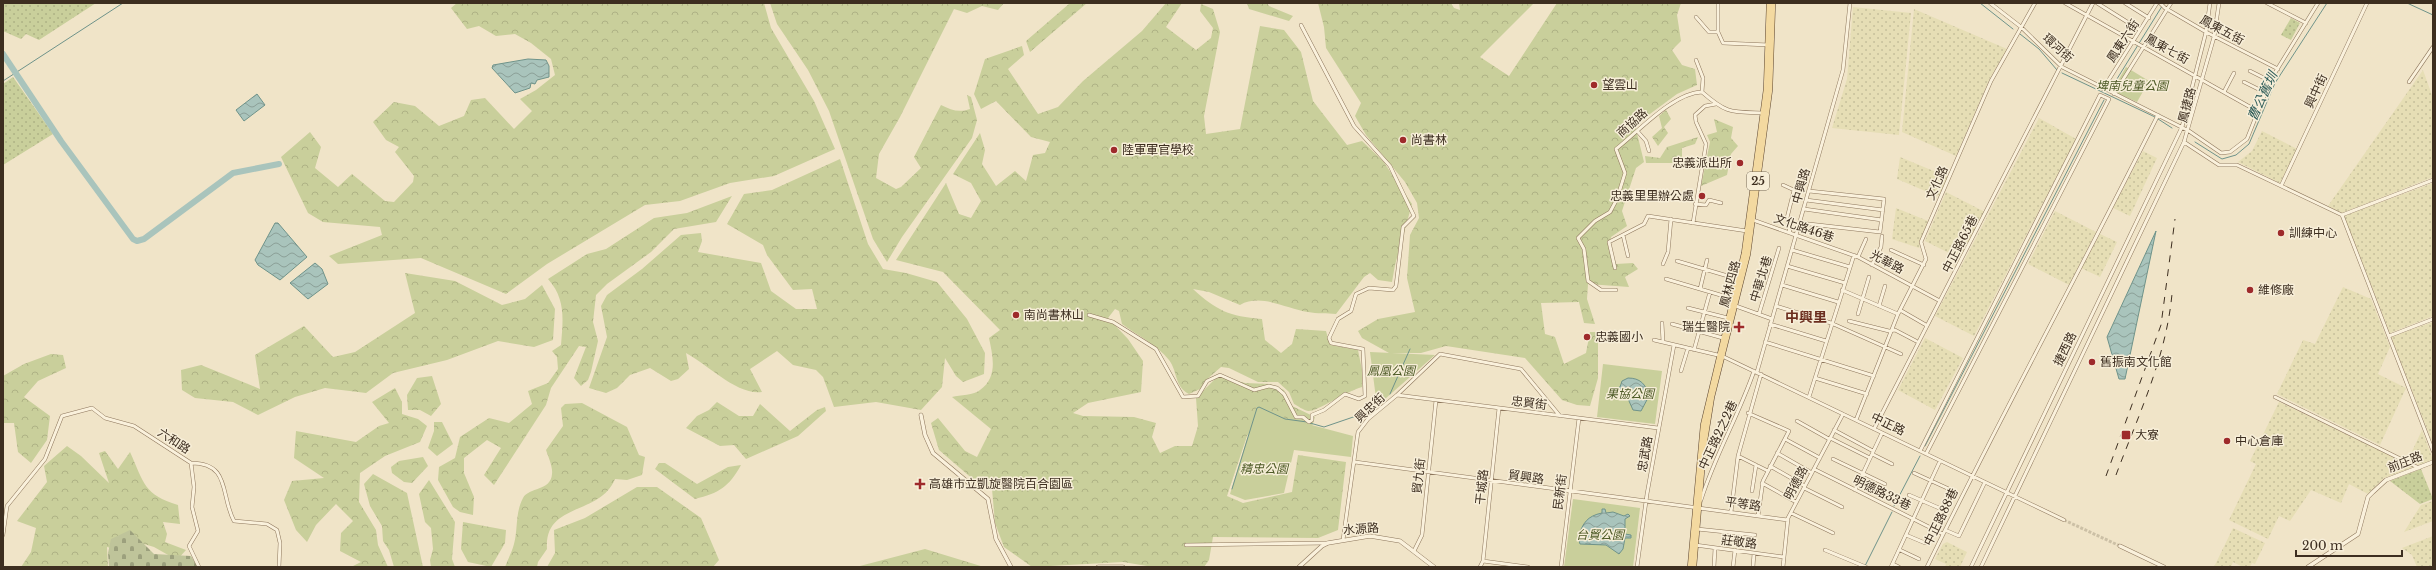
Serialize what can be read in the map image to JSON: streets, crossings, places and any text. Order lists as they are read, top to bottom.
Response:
{
  "streets": {
    "main road": ["25", "鳳林四路"],
    "street": [
      "鳳東五街",
      "鳳東六街",
      "環河街",
      "鳳東七街",
      "興中街",
      "鳳捷路",
      "商協路",
      "文化路",
      "中興路",
      "文化路46巷",
      "中正路65巷",
      "光華路",
      "中華北巷",
      "捷西路",
      "忠貿街",
      "興忠街",
      "中正路",
      "中正路2之2巷",
      "六和路",
      "忠武路",
      "前庄路",
      "貿九街",
      "貿興路",
      "明德路",
      "干城路",
      "民新街",
      "明德路33巷",
      "平等路",
      "中正路88巷",
      "水源路",
      "莊敬路"
    ]
  },
  "crossings": [
    ["鳳東五街", "鳳東六街"],
    ["鳳東五街", "環河街"],
    ["鳳東五街", "鳳捷路"],
    ["鳳東六街", "環河街"],
    ["鳳東六街", "鳳東七街"],
    ["環河街", "鳳東七街"],
    ["環河街", "鳳捷路"],
    ["環河街", "文化路"],
    ["環河街", "中正路65巷"],
    ["環河街", "中正路88巷"],
    ["鳳東七街", "鳳捷路"],
    ["鳳東七街", "中正路65巷"],
    ["鳳捷路", "捷西路"],
    ["中興路", "文化路46巷"],
    ["中興路", "中正路"],
    ["中興路", "中正路2之2巷"],
    ["文化路46巷", "光華路"],
    ["文化路46巷", "鳳林四路"],
    ["中正路65巷", "光華路"],
    ["中正路65巷", "中正路"],
    ["鳳林四路", "中正路"],
    ["鳳林四路", "中正路2之2巷"],
    ["鳳林四路", "貿興路"],
    ["鳳林四路", "平等路"],
    ["鳳林四路", "莊敬路"],
    ["捷西路", "中正路"],
    ["忠貿街", "興忠街"],
    ["忠貿街", "忠武路"],
    ["忠貿街", "貿九街"],
    ["忠貿街", "干城路"],
    ["忠貿街", "民新街"],
    ["興忠街", "貿興路"],
    ["興忠街", "水源路"],
    ["中正路", "中正路2之2巷"],
    ["中正路", "忠武路"],
    ["中正路", "明德路"],
    ["中正路", "中正路88巷"],
    ["中正路2之2巷", "貿興路"],
    ["中正路2之2巷", "平等路"],
    ["忠武路", "貿興路"],
    ["貿九街", "貿興路"],
    ["貿九街", "水源路"],
    ["貿興路", "干城路"],
    ["貿興路", "民新街"],
    ["貿興路", "平等路"],
    ["明德路", "明德路33巷"],
    ["明德路", "平等路"],
    ["明德路", "莊敬路"],
    ["明德路33巷", "中正路88巷"]
  ],
  "districts": ["中興里"],
  "water": ["曹公舊圳"],
  "parks": [
    "埤南兒童公園",
    "鳳凰公園",
    "果協公園",
    "精忠公園",
    "台貿公園"
  ],
  "places": {
    "other": [
      "望雲山",
      "尚書林",
      "陸軍軍官學校",
      "忠義派出所",
      "忠義里里辦公處",
      "訓練中心",
      "維修廠",
      "南尚書林山",
      "忠義國小",
      "舊振南文化館",
      "中心倉庫"
    ],
    "health": ["瑞生醫院", "高雄市立凱旋醫院百合園區"],
    "transit": ["大寮"]
  },
  "scale_bar": "200 m"
}
